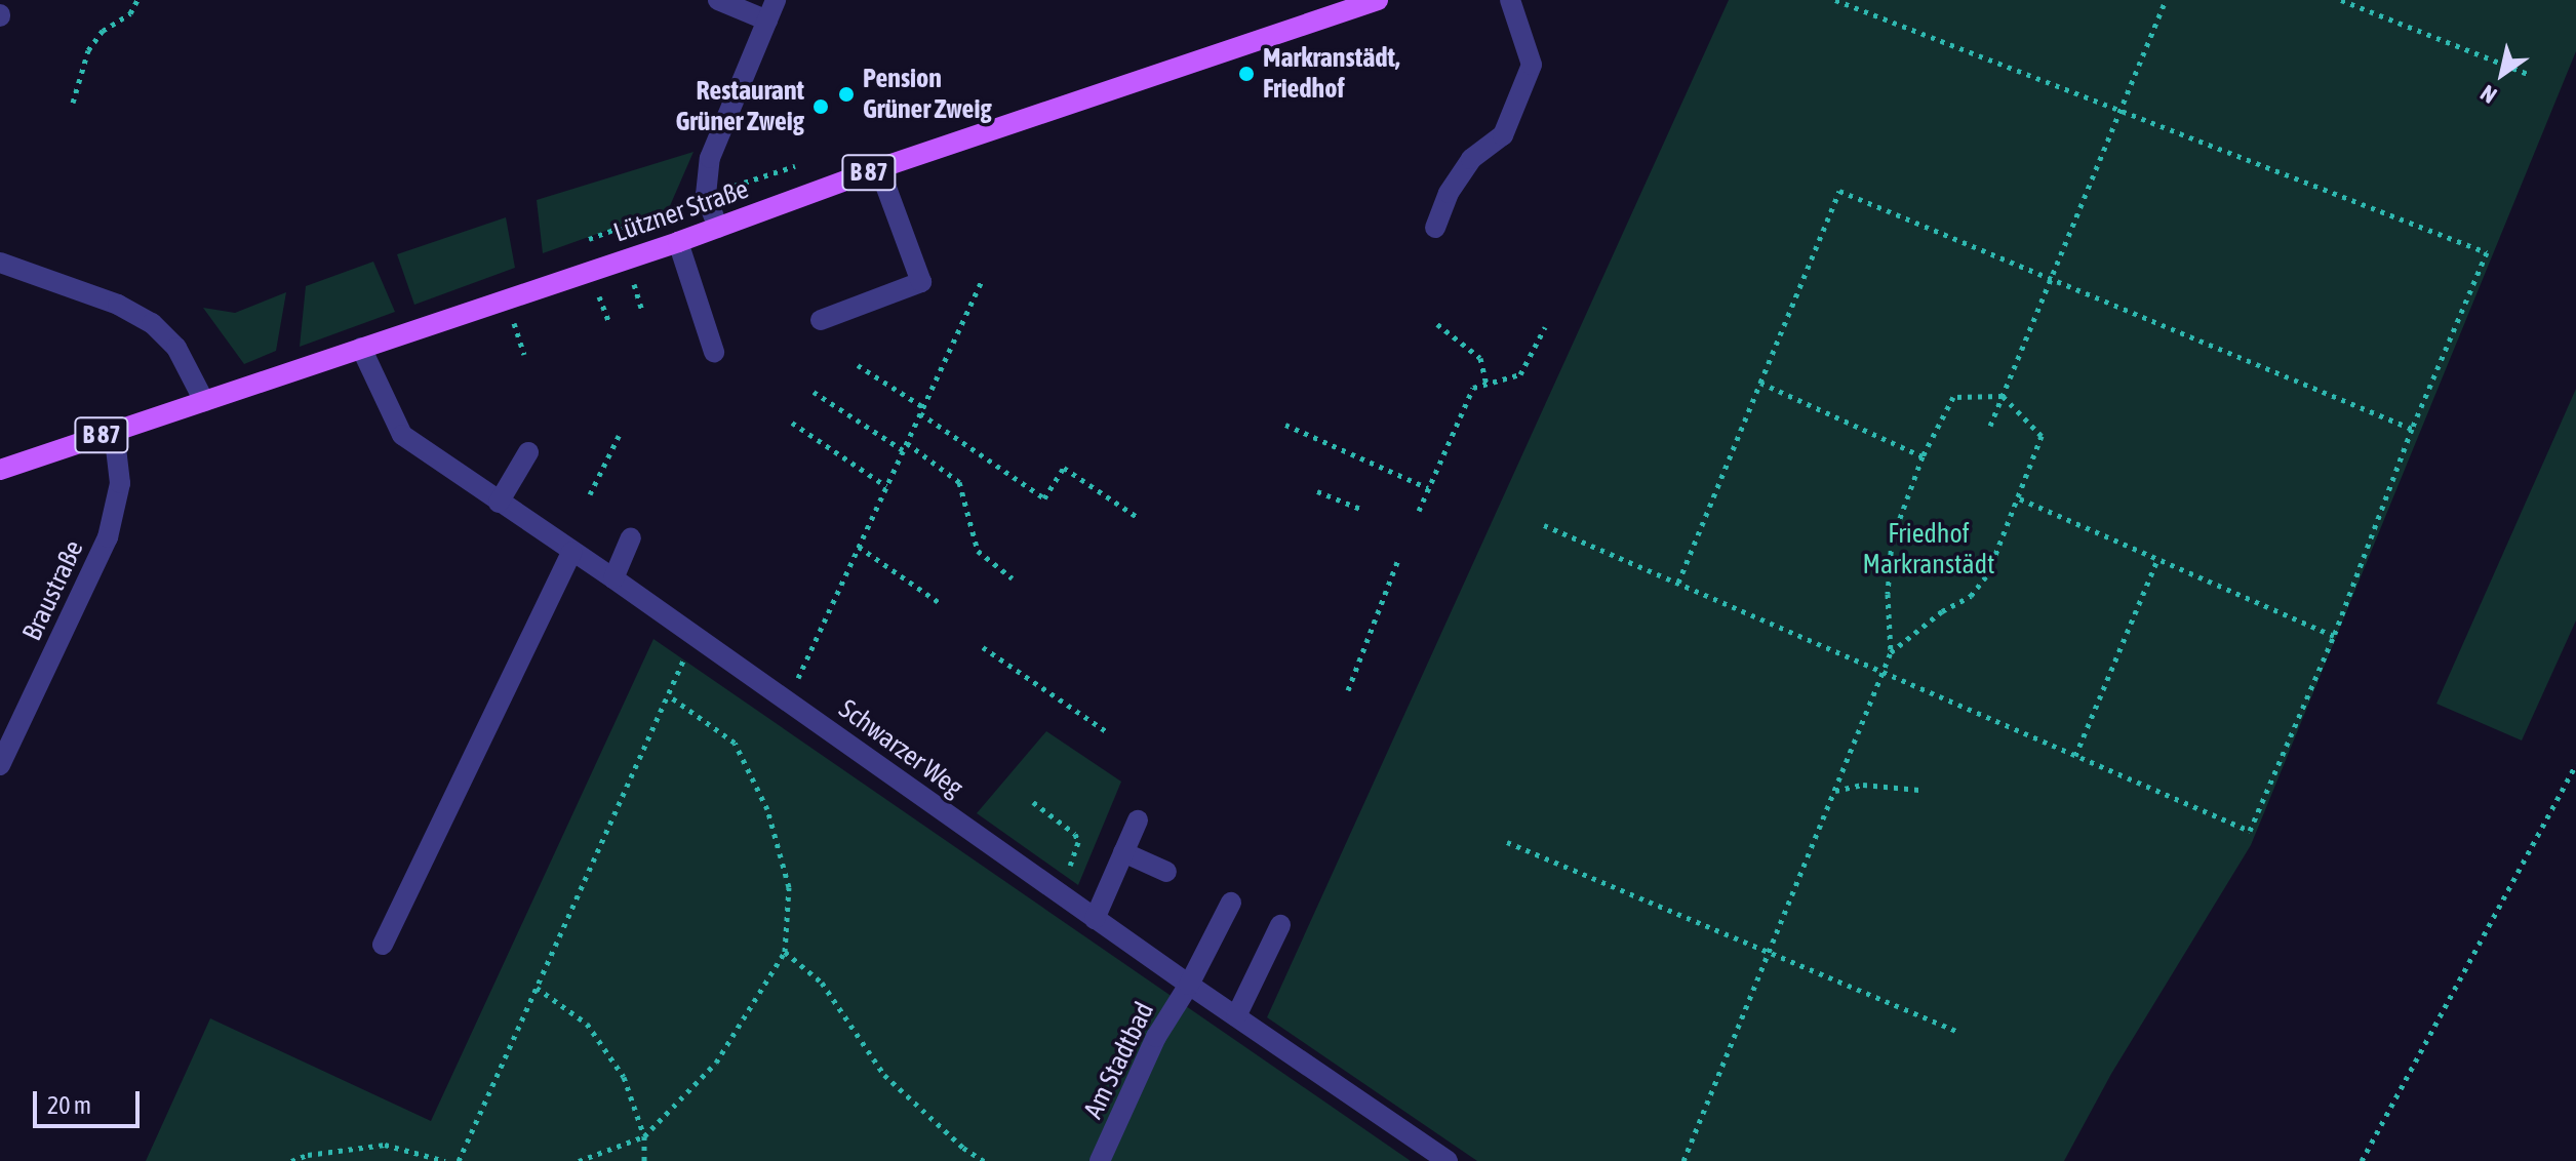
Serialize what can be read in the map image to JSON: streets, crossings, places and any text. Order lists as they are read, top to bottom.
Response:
{
  "streets": {
    "main road": ["B 87", "Lützner Straße"],
    "street": ["Braustraße", "Schwarzer Weg", "Am Stadtbad"]
  },
  "crossings": [
    ["Lützner Straße", "Braustraße"],
    ["Lützner Straße", "Schwarzer Weg"],
    ["Schwarzer Weg", "Am Stadtbad"]
  ],
  "parks": ["Friedhof Markranstädt"],
  "places": ["Markranstädt, Friedhof", "Pension Grüner Zweig", "Restaurant Grüner Zweig"],
  "scale_bar": "20 m",
  "north": "bottom left"
}
